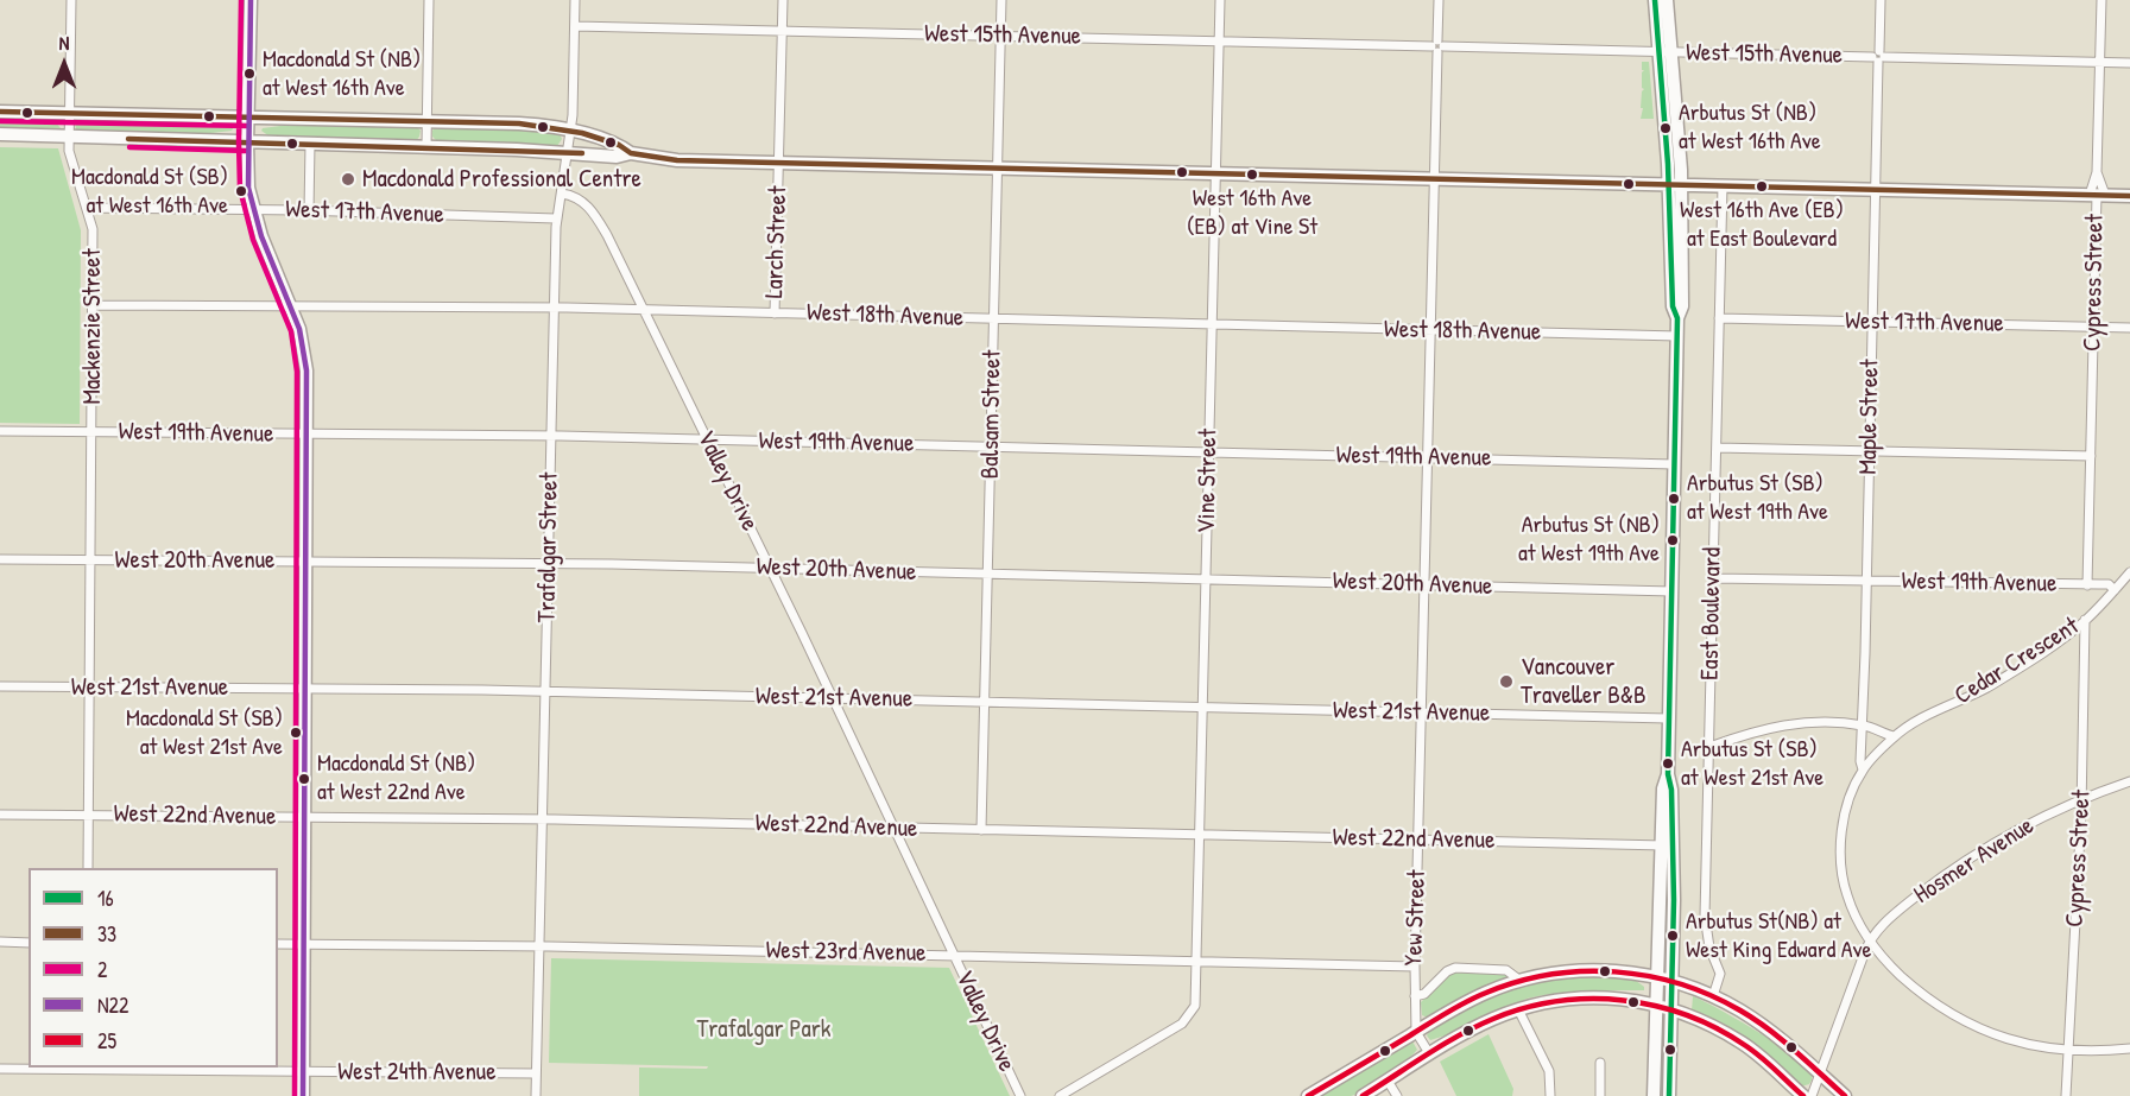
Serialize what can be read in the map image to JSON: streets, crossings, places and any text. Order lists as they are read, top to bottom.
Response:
{
  "streets": {
    "street": [
      "West 15th Avenue",
      "West 17th Avenue",
      "Larch Street",
      "Cypress Street",
      "West 18th Avenue",
      "Mackenzie Street",
      "Balsam Street",
      "Maple Street",
      "West 19th Avenue",
      "Valley Drive",
      "Vine Street",
      "Trafalgar Street",
      "West 20th Avenue",
      "East Boulevard",
      "Cedar Crescent",
      "West 21st Avenue",
      "West 22nd Avenue",
      "Hosmer Avenue",
      "Yew Street",
      "West 23rd Avenue",
      "West 24th Avenue"
    ]
  },
  "crossings": [
    ["West 15th Avenue", "Larch Street"],
    ["West 15th Avenue", "Cypress Street"],
    ["West 15th Avenue", "Balsam Street"],
    ["West 15th Avenue", "Maple Street"],
    ["West 15th Avenue", "Vine Street"],
    ["West 15th Avenue", "Trafalgar Street"],
    ["West 15th Avenue", "Yew Street"],
    ["West 17th Avenue", "Cypress Street"],
    ["West 17th Avenue", "Mackenzie Street"],
    ["West 17th Avenue", "Maple Street"],
    ["West 17th Avenue", "Trafalgar Street"],
    ["West 17th Avenue", "East Boulevard"],
    ["Larch Street", "West 18th Avenue"],
    ["Cypress Street", "West 19th Avenue"],
    ["Cypress Street", "Cedar Crescent"],
    ["Cypress Street", "Hosmer Avenue"],
    ["West 18th Avenue", "Mackenzie Street"],
    ["West 18th Avenue", "Balsam Street"],
    ["West 18th Avenue", "Valley Drive"],
    ["West 18th Avenue", "Vine Street"],
    ["West 18th Avenue", "Trafalgar Street"],
    ["West 18th Avenue", "Yew Street"],
    ["Mackenzie Street", "West 19th Avenue"],
    ["Mackenzie Street", "West 20th Avenue"],
    ["Mackenzie Street", "West 21st Avenue"],
    ["Mackenzie Street", "West 22nd Avenue"],
    ["Balsam Street", "West 19th Avenue"],
    ["Balsam Street", "West 20th Avenue"],
    ["Balsam Street", "West 21st Avenue"],
    ["Balsam Street", "West 22nd Avenue"],
    ["Maple Street", "West 19th Avenue"],
    ["Maple Street", "Cedar Crescent"],
    ["West 19th Avenue", "Valley Drive"],
    ["West 19th Avenue", "Vine Street"],
    ["West 19th Avenue", "Trafalgar Street"],
    ["West 19th Avenue", "East Boulevard"],
    ["West 19th Avenue", "Cedar Crescent"],
    ["West 19th Avenue", "Yew Street"],
    ["Valley Drive", "Trafalgar Street"],
    ["Valley Drive", "West 20th Avenue"],
    ["Valley Drive", "West 21st Avenue"],
    ["Valley Drive", "West 22nd Avenue"],
    ["Valley Drive", "West 23rd Avenue"],
    ["Vine Street", "West 20th Avenue"],
    ["Vine Street", "West 21st Avenue"],
    ["Vine Street", "West 22nd Avenue"],
    ["Vine Street", "West 23rd Avenue"],
    ["Trafalgar Street", "West 20th Avenue"],
    ["Trafalgar Street", "West 21st Avenue"],
    ["Trafalgar Street", "West 22nd Avenue"],
    ["Trafalgar Street", "West 23rd Avenue"],
    ["Trafalgar Street", "West 24th Avenue"],
    ["West 20th Avenue", "Yew Street"],
    ["Cedar Crescent", "Hosmer Avenue"],
    ["West 21st Avenue", "Yew Street"],
    ["West 22nd Avenue", "Yew Street"],
    ["Yew Street", "West 23rd Avenue"]
  ],
  "parks": ["Trafalgar Park"],
  "places": [
    "Macdonald St (NB) at West 16th Ave",
    "Arbutus St (NB) at West 16th Ave",
    "West 16th Ave (EB) at Vine St",
    "Macdonald Professional Centre",
    "West 16th Ave (EB) at East Boulevard",
    "Macdonald St (SB) at West 16th Ave",
    "Arbutus St (SB) at West 19th Ave",
    "Arbutus St (NB) at West 19th Ave",
    "Vancouver Traveller B&B",
    "Macdonald St (SB) at West 21st Ave",
    "Arbutus St (SB) at West 21st Ave",
    "Macdonald St (NB) at West 22nd Ave",
    "Arbutus St(NB) at West King Edward Ave"
  ],
  "lines": [
    "transit line 16",
    "transit line 2",
    "transit line N22",
    "transit line 33",
    "transit line 25"
  ],
  "legend": [
    "16",
    "33",
    "2",
    "N22",
    "25"
  ],
  "north": "top"
}
